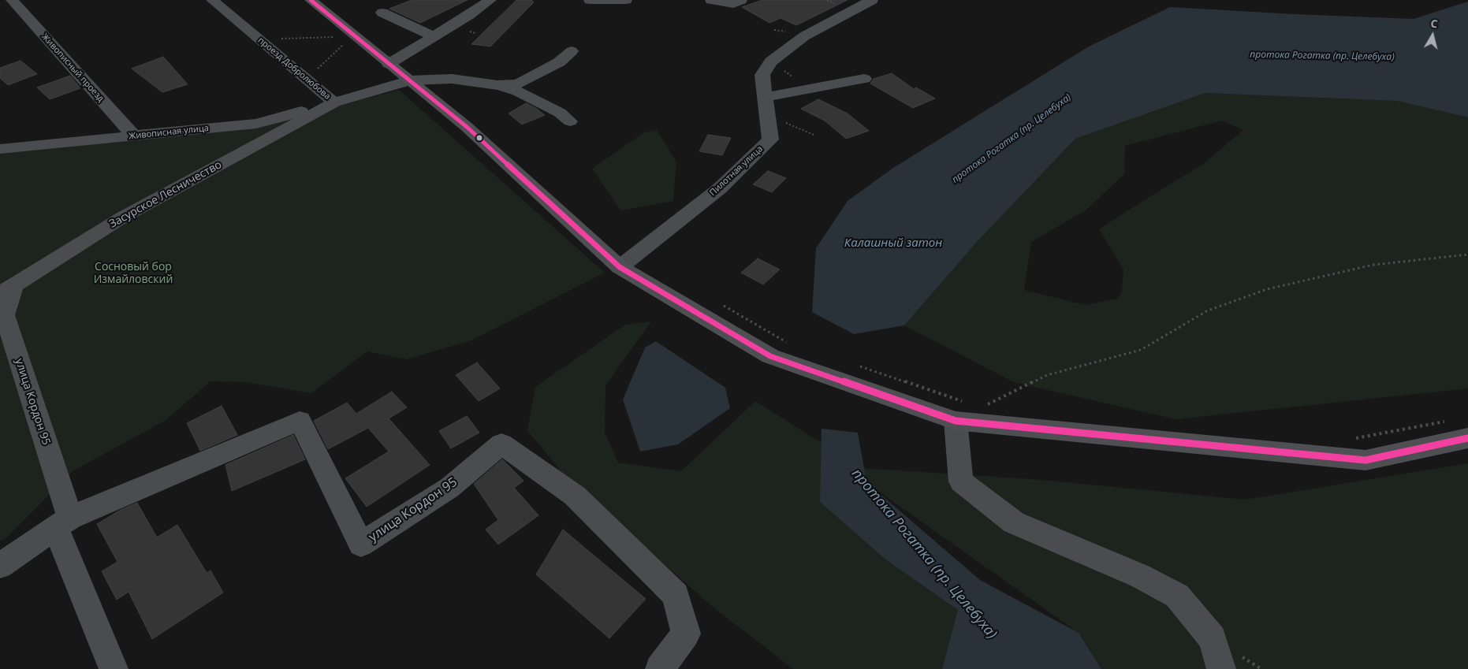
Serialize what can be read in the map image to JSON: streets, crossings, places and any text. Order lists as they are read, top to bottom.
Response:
{
  "streets": {
    "street": [
      "Живописный проезд",
      "проезд Добролюбова",
      "Живописная улица",
      "Пилотная улица",
      "Засурское Лесничество",
      "улица Кордон 95"
    ]
  },
  "crossings": [
    ["Живописный проезд", "Живописная улица"],
    ["проезд Добролюбова", "Живописная улица"],
    ["проезд Добролюбова", "Засурское Лесничество"],
    ["Живописная улица", "Засурское Лесничество"],
    ["Засурское Лесничество", "улица Кордон 95"]
  ],
  "water": ["протока Рогатка (пр. Целебуха)", "Калашный затон"],
  "parks": ["Сосновый бор Измайловский"],
  "north": "top"
}
